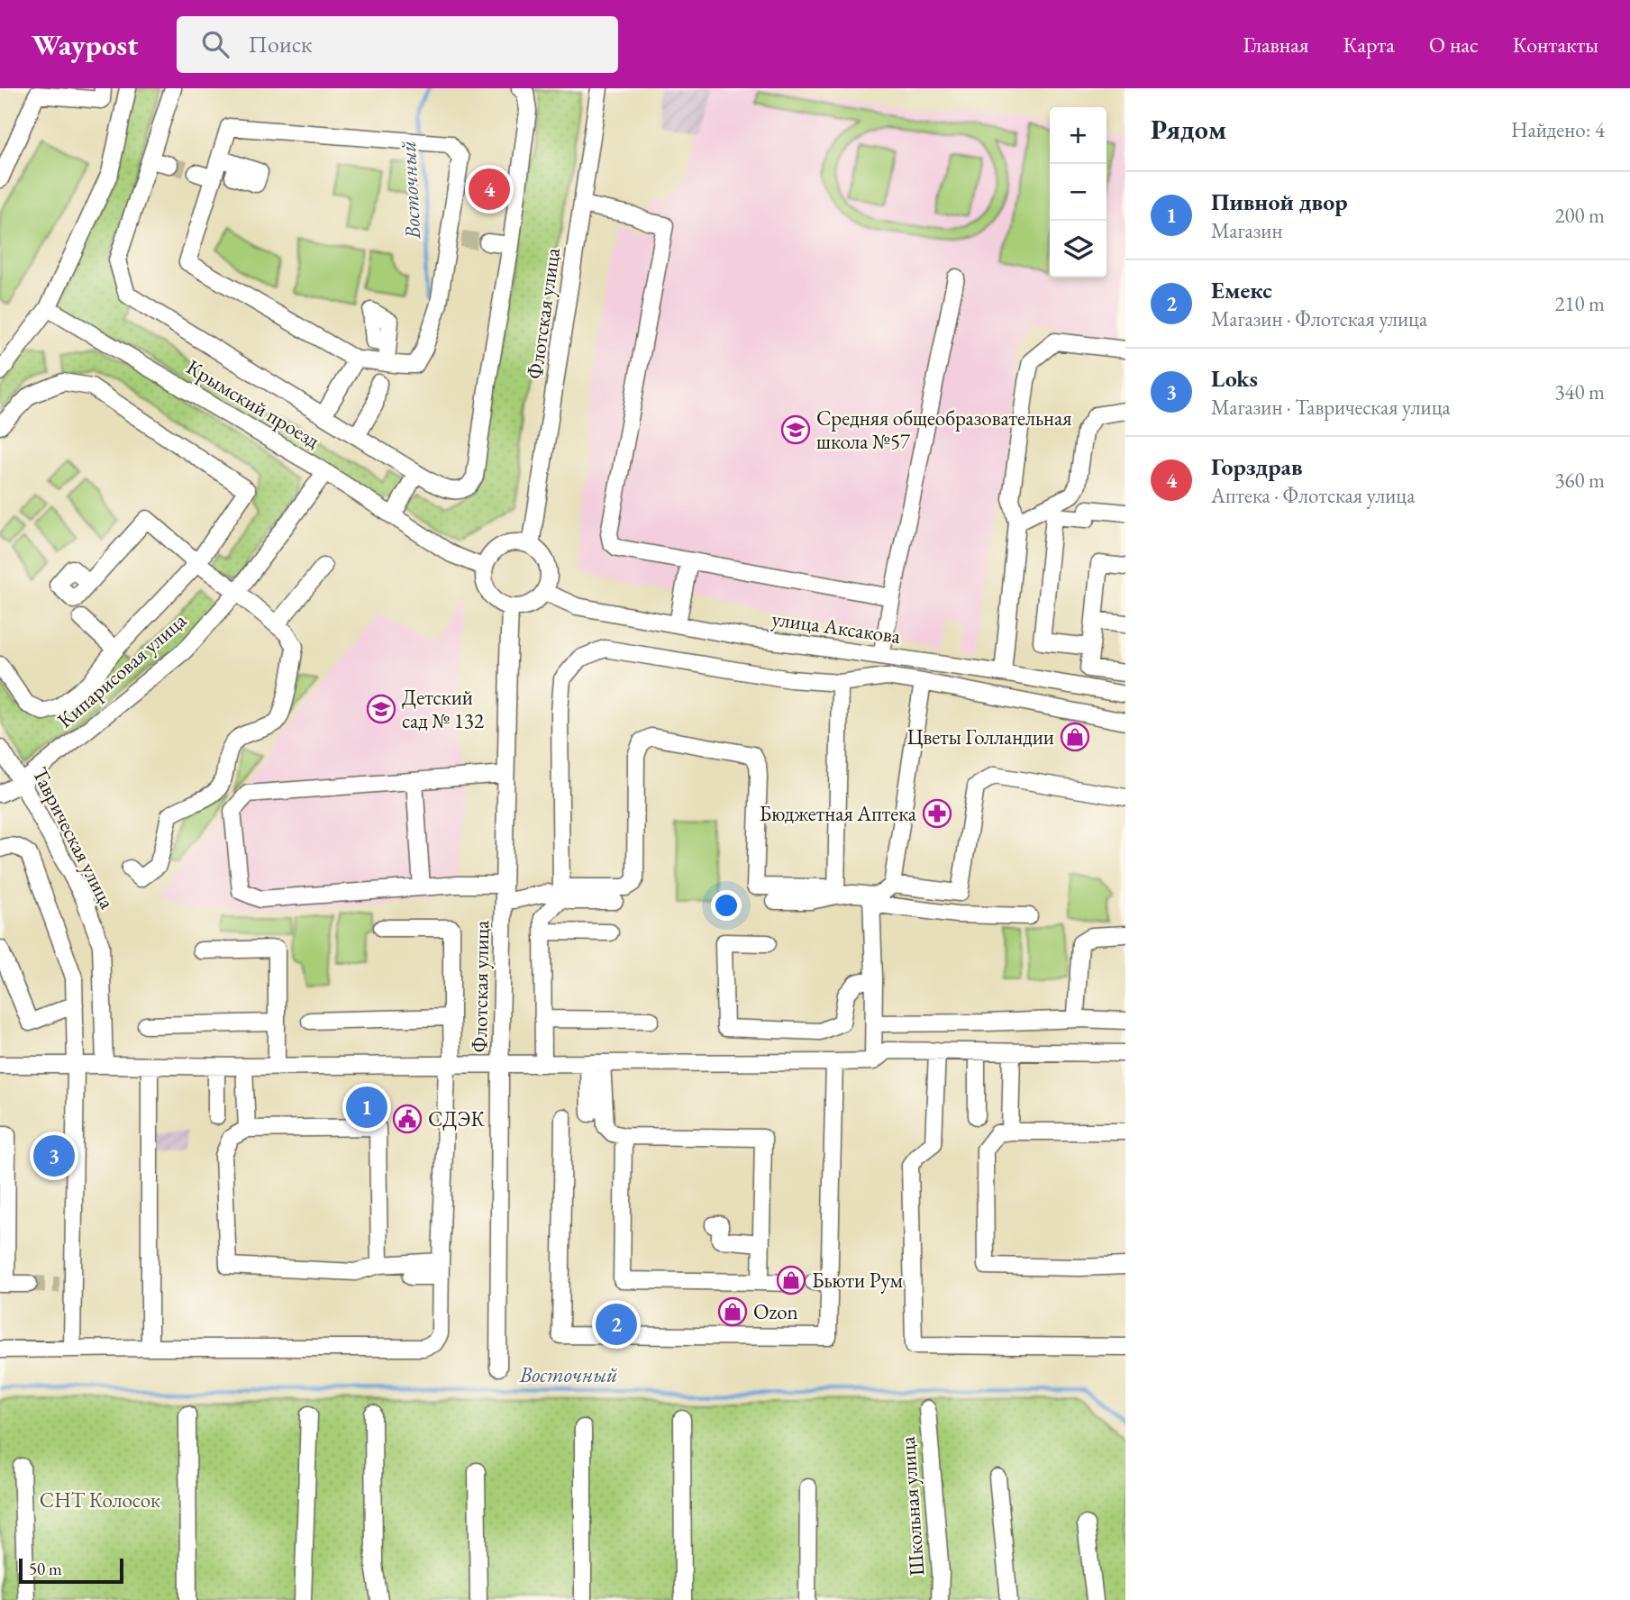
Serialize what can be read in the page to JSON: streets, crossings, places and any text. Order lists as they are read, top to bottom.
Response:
{
  "streets": {
    "street": [
      "Флотская улица",
      "Крымский проезд",
      "улица Аксакова",
      "Кипарисовая улица",
      "Таврическая улица",
      "Школьная улица"
    ]
  },
  "crossings": [
    ["Флотская улица", "Крымский проезд"],
    ["Флотская улица", "улица Аксакова"],
    ["Крымский проезд", "улица Аксакова"],
    ["Крымский проезд", "Кипарисовая улица"],
    ["Кипарисовая улица", "Таврическая улица"]
  ],
  "water": ["Восточный"],
  "parks": ["СНТ Колосок"],
  "places": {
    "school or university": ["Средняя общеобразовательная школа №57", "Детский сад № 132"],
    "shop": ["Цветы Голландии", "Бьюти Рум", "Ozon"],
    "pharmacy": ["Бюджетная Аптека"],
    "public building": ["СДЭК"]
  },
  "scale_bar": "50 m",
  "page": {
    "header": "Waypost",
    "search": "Поиск",
    "nav": [
      "Главная",
      "Карта",
      "О нас",
      "Контакты"
    ],
    "heading": ["Рядом", "Найдено: 4"],
    "map_buttons": ["+", "−"],
    "pins": [
      "4",
      "1",
      "3",
      "2"
    ],
    "list": [
      {
        "mark": "1",
        "name": "Пивной двор",
        "note": "Магазин",
        "value": "200 m"
      },
      {
        "mark": "2",
        "name": "Емекс",
        "note": "Магазин · Флотская улица",
        "value": "210 m"
      },
      {
        "mark": "3",
        "name": "Loks",
        "note": "Магазин · Таврическая улица",
        "value": "340 m"
      },
      {
        "mark": "4",
        "name": "Горздрав",
        "note": "Аптека · Флотская улица",
        "value": "360 m"
      }
    ],
    "scale": "50 m"
  }
}
